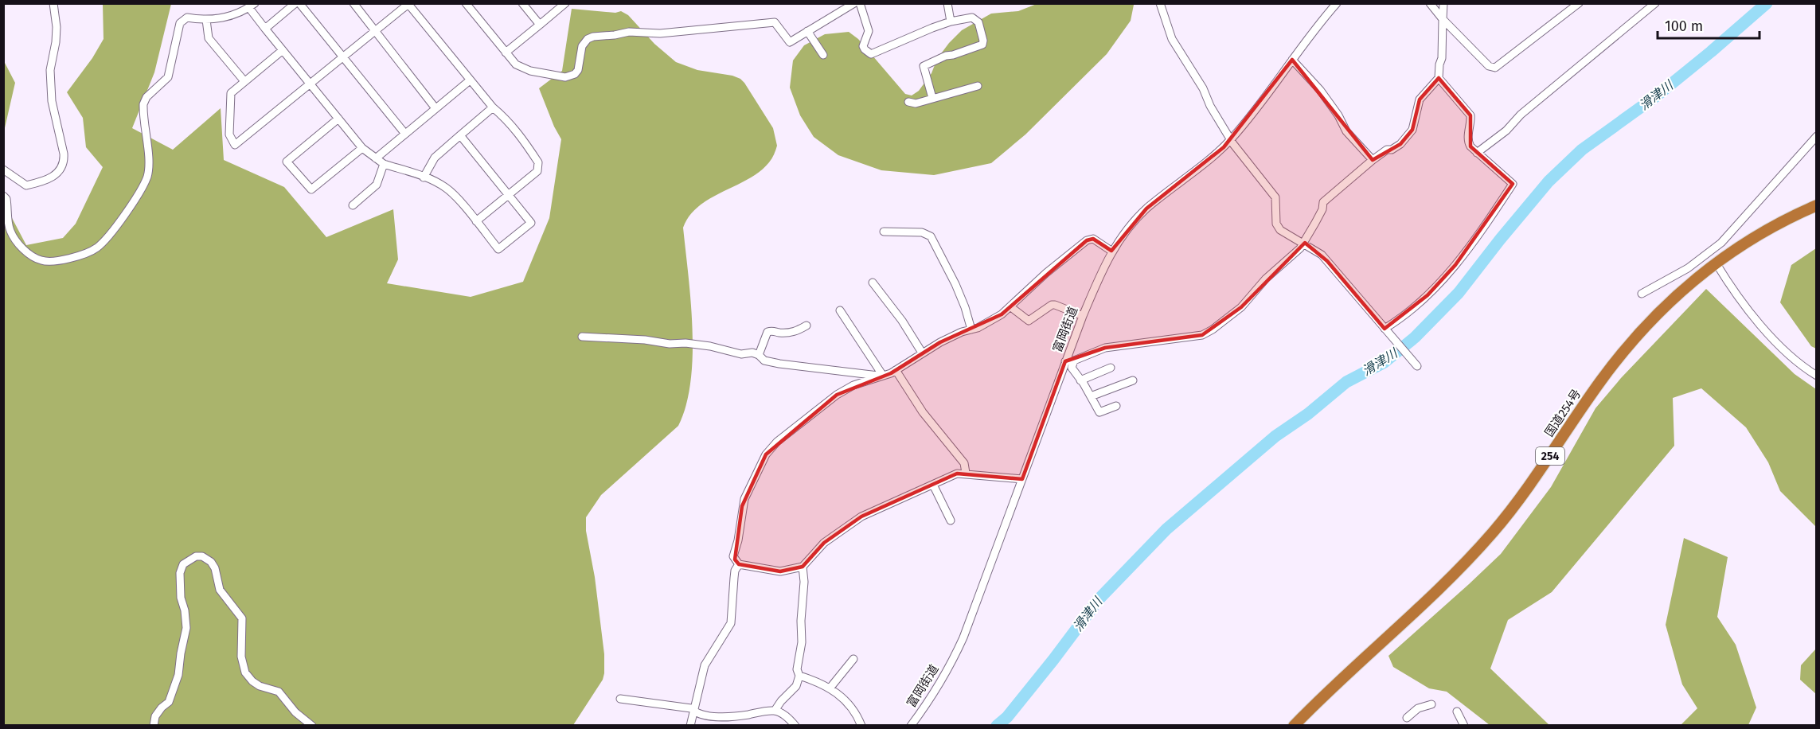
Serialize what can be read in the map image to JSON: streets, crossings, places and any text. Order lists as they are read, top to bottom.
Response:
{
  "streets": {
    "highway": ["国道254号", "254"],
    "street": ["富岡街道"]
  },
  "water": ["滑津川"],
  "scale_bar": "100 m"
}
